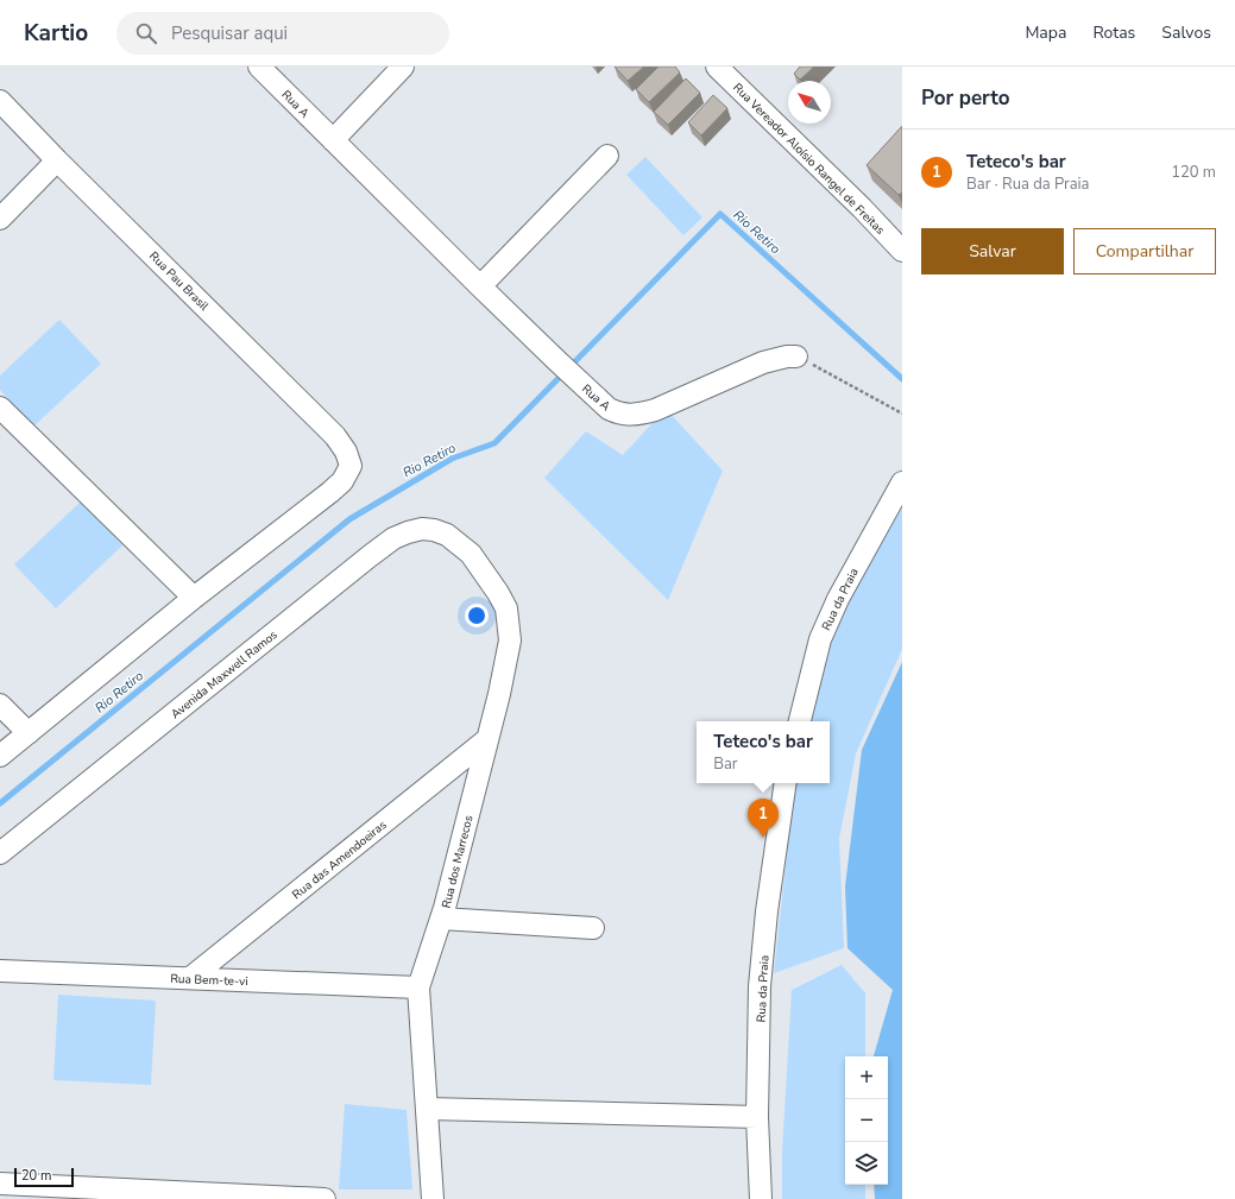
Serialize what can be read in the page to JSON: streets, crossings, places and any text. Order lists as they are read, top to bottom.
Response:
{
  "streets": {
    "street": [
      "Rua A",
      "Rua Vereador Aloísio Rangel de Freitas",
      "Rua Pau Brasil",
      "Rua da Praia",
      "Avenida Maxwell Ramos",
      "Rua das Amendoeiras",
      "Rua dos Marrecos",
      "Rua Bem-te-vi"
    ]
  },
  "crossings": [
    ["Avenida Maxwell Ramos", "Rua dos Marrecos"],
    ["Rua das Amendoeiras", "Rua dos Marrecos"],
    ["Rua das Amendoeiras", "Rua Bem-te-vi"],
    ["Rua dos Marrecos", "Rua Bem-te-vi"]
  ],
  "water": ["Rio Retiro"],
  "scale_bar": "20 m",
  "north": "top left",
  "page": {
    "header": "Kartio",
    "search": "Pesquisar aqui",
    "nav": ["Mapa", "Rotas", "Salvos"],
    "heading": "Por perto",
    "list": [
      {
        "mark": "1",
        "name": "Teteco's bar",
        "note": "Bar · Rua da Praia",
        "value": "120 m"
      }
    ],
    "buttons": ["Salvar", "Compartilhar"],
    "popup": ["Teteco's bar", "Bar"],
    "pins": "1",
    "map_buttons": ["+", "−"],
    "scale": "20 m"
  }
}
